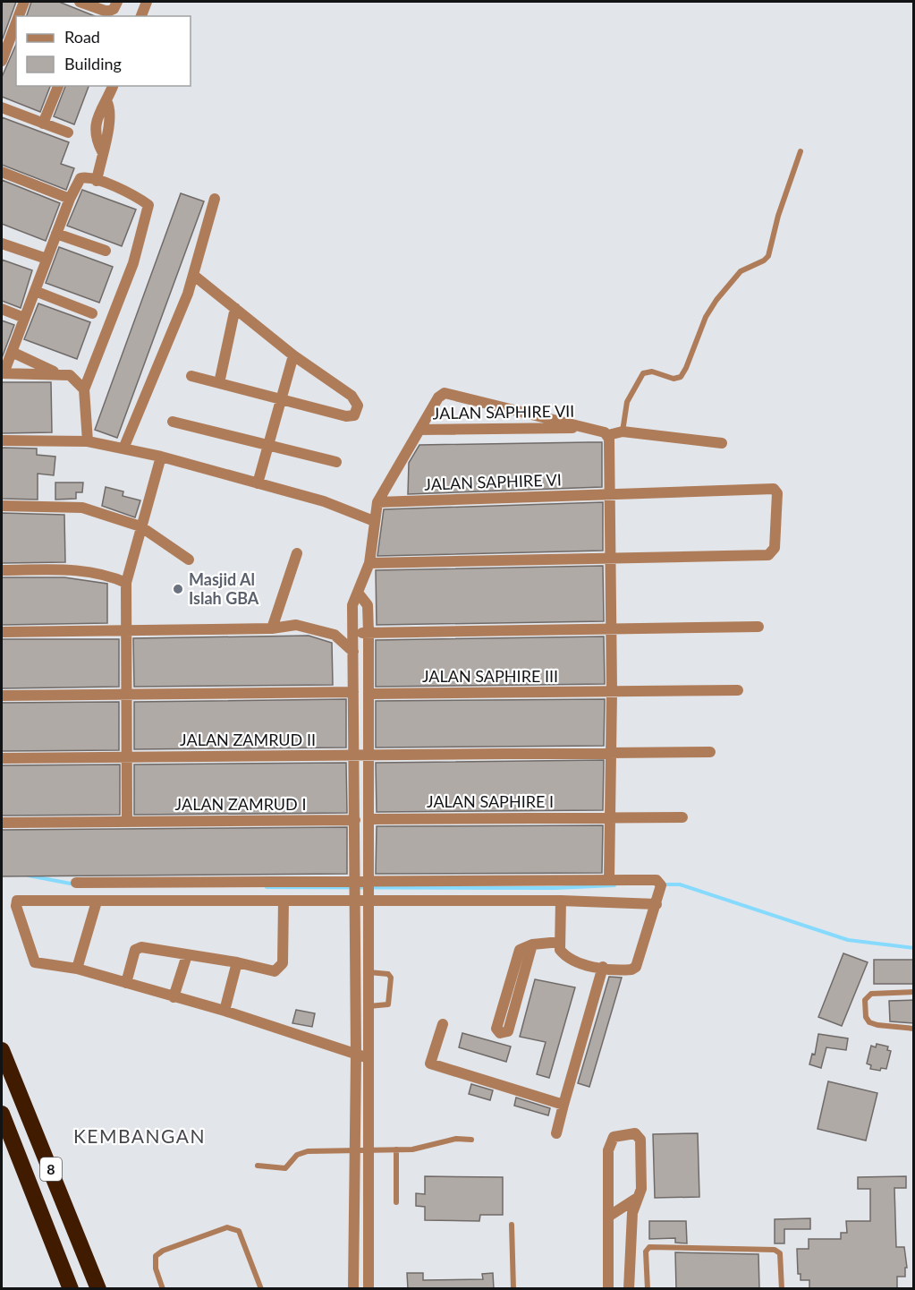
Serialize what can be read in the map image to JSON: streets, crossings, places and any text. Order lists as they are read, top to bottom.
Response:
{
  "streets": {
    "highway": ["8"],
    "street": [
      "JALAN SAPHIRE VII",
      "JALAN SAPHIRE VI",
      "JALAN SAPHIRE III",
      "JALAN ZAMRUD II",
      "JALAN SAPHIRE I",
      "JALAN ZAMRUD I"
    ]
  },
  "districts": ["KEMBANGAN"],
  "places": ["Masjid Al Islah GBA"],
  "legend": ["Road", "Building"]
}
